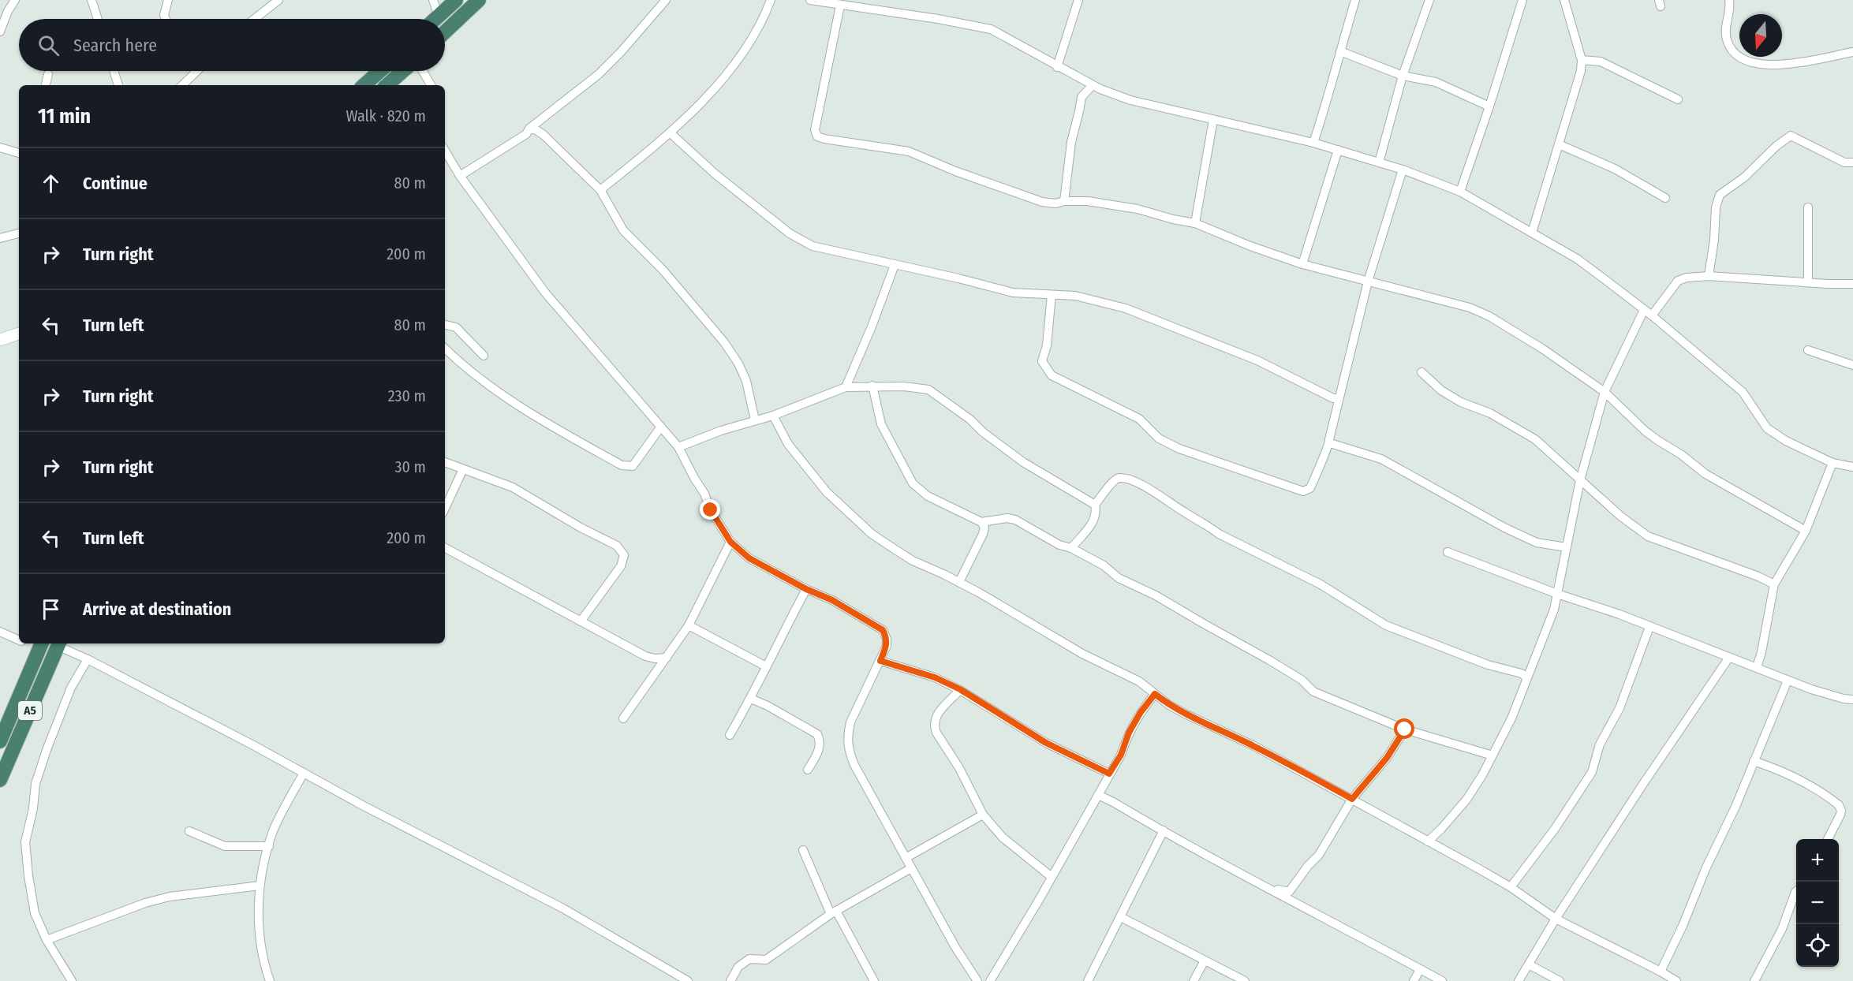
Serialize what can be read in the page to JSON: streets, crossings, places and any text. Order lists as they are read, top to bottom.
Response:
{
  "streets": {
    "highway": ["A5"]
  },
  "north": "bottom",
  "page": {
    "search": "Search here",
    "heading": ["11 min", "Walk · 820 m"],
    "list": [
      ["Continue", "80 m"],
      ["Turn right", "200 m"],
      ["Turn left", "80 m"],
      ["Turn right", "230 m"],
      ["Turn right", "30 m"],
      ["Turn left", "200 m"],
      "Arrive at destination"
    ],
    "map_buttons": ["+", "−"]
  }
}
